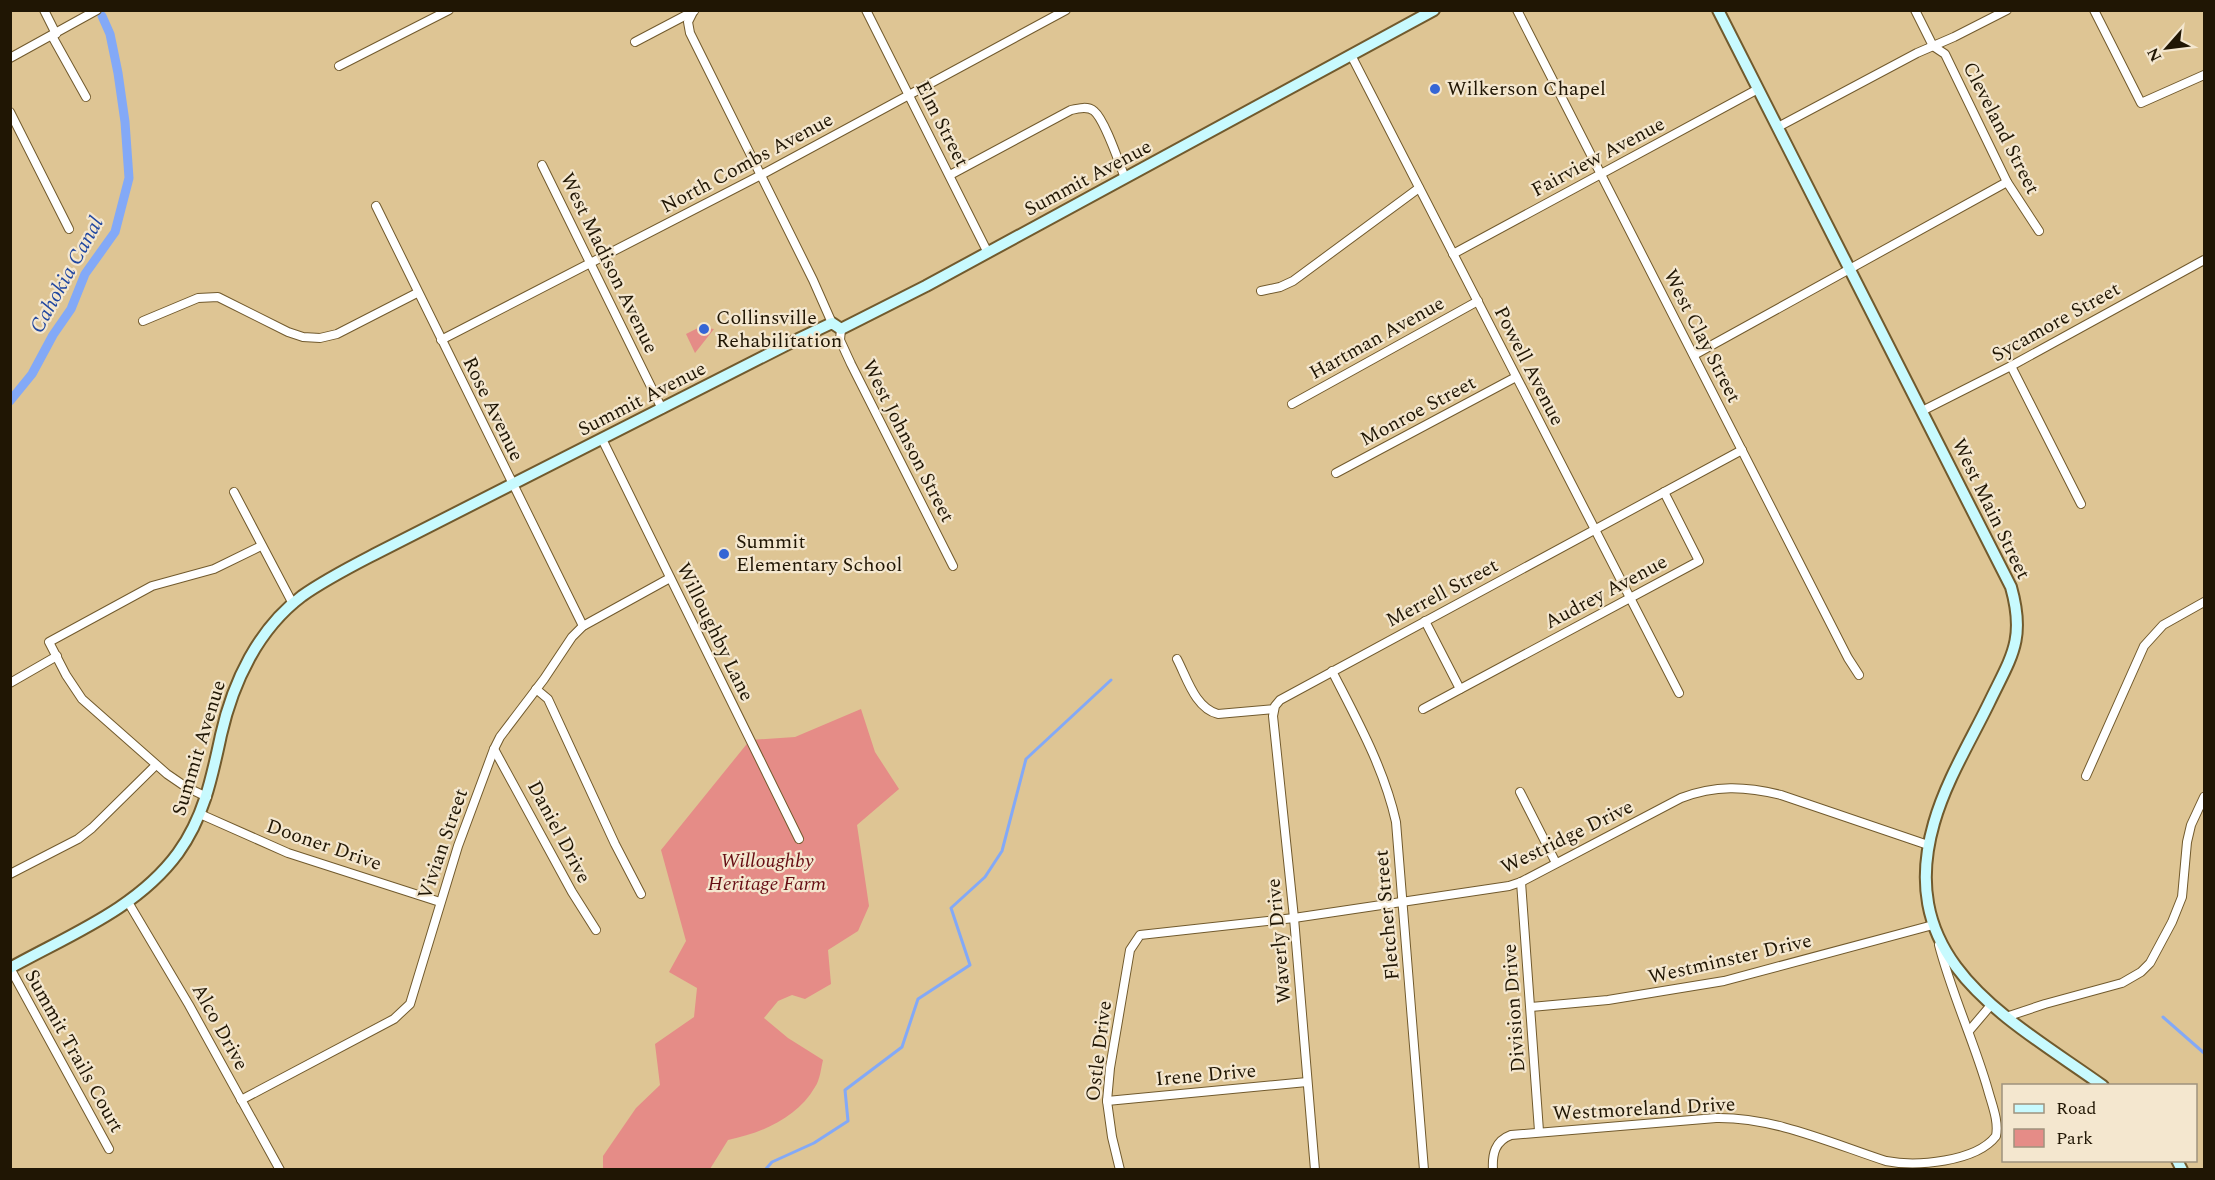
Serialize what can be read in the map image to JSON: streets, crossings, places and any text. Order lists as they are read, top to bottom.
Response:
{
  "streets": {
    "street": [
      "Elm Street",
      "Cleveland Street",
      "Fairview Avenue",
      "North Combs Avenue",
      "Summit Avenue",
      "West Madison Avenue",
      "Sycamore Street",
      "West Clay Street",
      "Hartman Avenue",
      "Powell Avenue",
      "Rose Avenue",
      "Monroe Street",
      "West Johnson Street",
      "West Main Street",
      "Audrey Avenue",
      "Merrell Street",
      "Willoughby Lane",
      "Daniel Drive",
      "Westridge Drive",
      "Vivian Street",
      "Dooner Drive",
      "Fletcher Street",
      "Waverly Drive",
      "Westminster Drive",
      "Division Drive",
      "Alco Drive",
      "Summit Trails Court",
      "Ostle Drive",
      "Irene Drive",
      "Westmoreland Drive"
    ]
  },
  "crossings": [
    ["Elm Street", "North Combs Avenue"],
    ["Elm Street", "Summit Avenue"],
    ["Fairview Avenue", "West Clay Street"],
    ["Fairview Avenue", "Powell Avenue"],
    ["Fairview Avenue", "West Main Street"],
    ["North Combs Avenue", "West Madison Avenue"],
    ["North Combs Avenue", "Rose Avenue"],
    ["North Combs Avenue", "West Johnson Street"],
    ["Summit Avenue", "West Madison Avenue"],
    ["Summit Avenue", "Powell Avenue"],
    ["Summit Avenue", "Rose Avenue"],
    ["Summit Avenue", "West Johnson Street"],
    ["Summit Avenue", "Willoughby Lane"],
    ["Summit Avenue", "Dooner Drive"],
    ["Summit Avenue", "Alco Drive"],
    ["Summit Avenue", "Summit Trails Court"],
    ["Sycamore Street", "West Main Street"],
    ["West Clay Street", "Merrell Street"],
    ["Hartman Avenue", "Powell Avenue"],
    ["Powell Avenue", "Monroe Street"],
    ["Powell Avenue", "Audrey Avenue"],
    ["Powell Avenue", "Merrell Street"],
    ["Rose Avenue", "Vivian Street"],
    ["West Main Street", "Westridge Drive"],
    ["West Main Street", "Westminster Drive"],
    ["West Main Street", "Westmoreland Drive"],
    ["Audrey Avenue", "Merrell Street"],
    ["Merrell Street", "Fletcher Street"],
    ["Merrell Street", "Waverly Drive"],
    ["Willoughby Lane", "Vivian Street"],
    ["Daniel Drive", "Vivian Street"],
    ["Westridge Drive", "Fletcher Street"],
    ["Westridge Drive", "Waverly Drive"],
    ["Westridge Drive", "Division Drive"],
    ["Westridge Drive", "Ostle Drive"],
    ["Vivian Street", "Dooner Drive"],
    ["Vivian Street", "Alco Drive"],
    ["Waverly Drive", "Irene Drive"],
    ["Westminster Drive", "Division Drive"],
    ["Division Drive", "Westmoreland Drive"],
    ["Ostle Drive", "Irene Drive"]
  ],
  "water": ["Cahokia Canal"],
  "parks": ["Willoughby Heritage Farm"],
  "places": ["Wilkerson Chapel", "Collinsville Rehabilitation", "Summit Elementary School"],
  "legend": ["Road", "Park"],
  "north": "bottom left"
}
